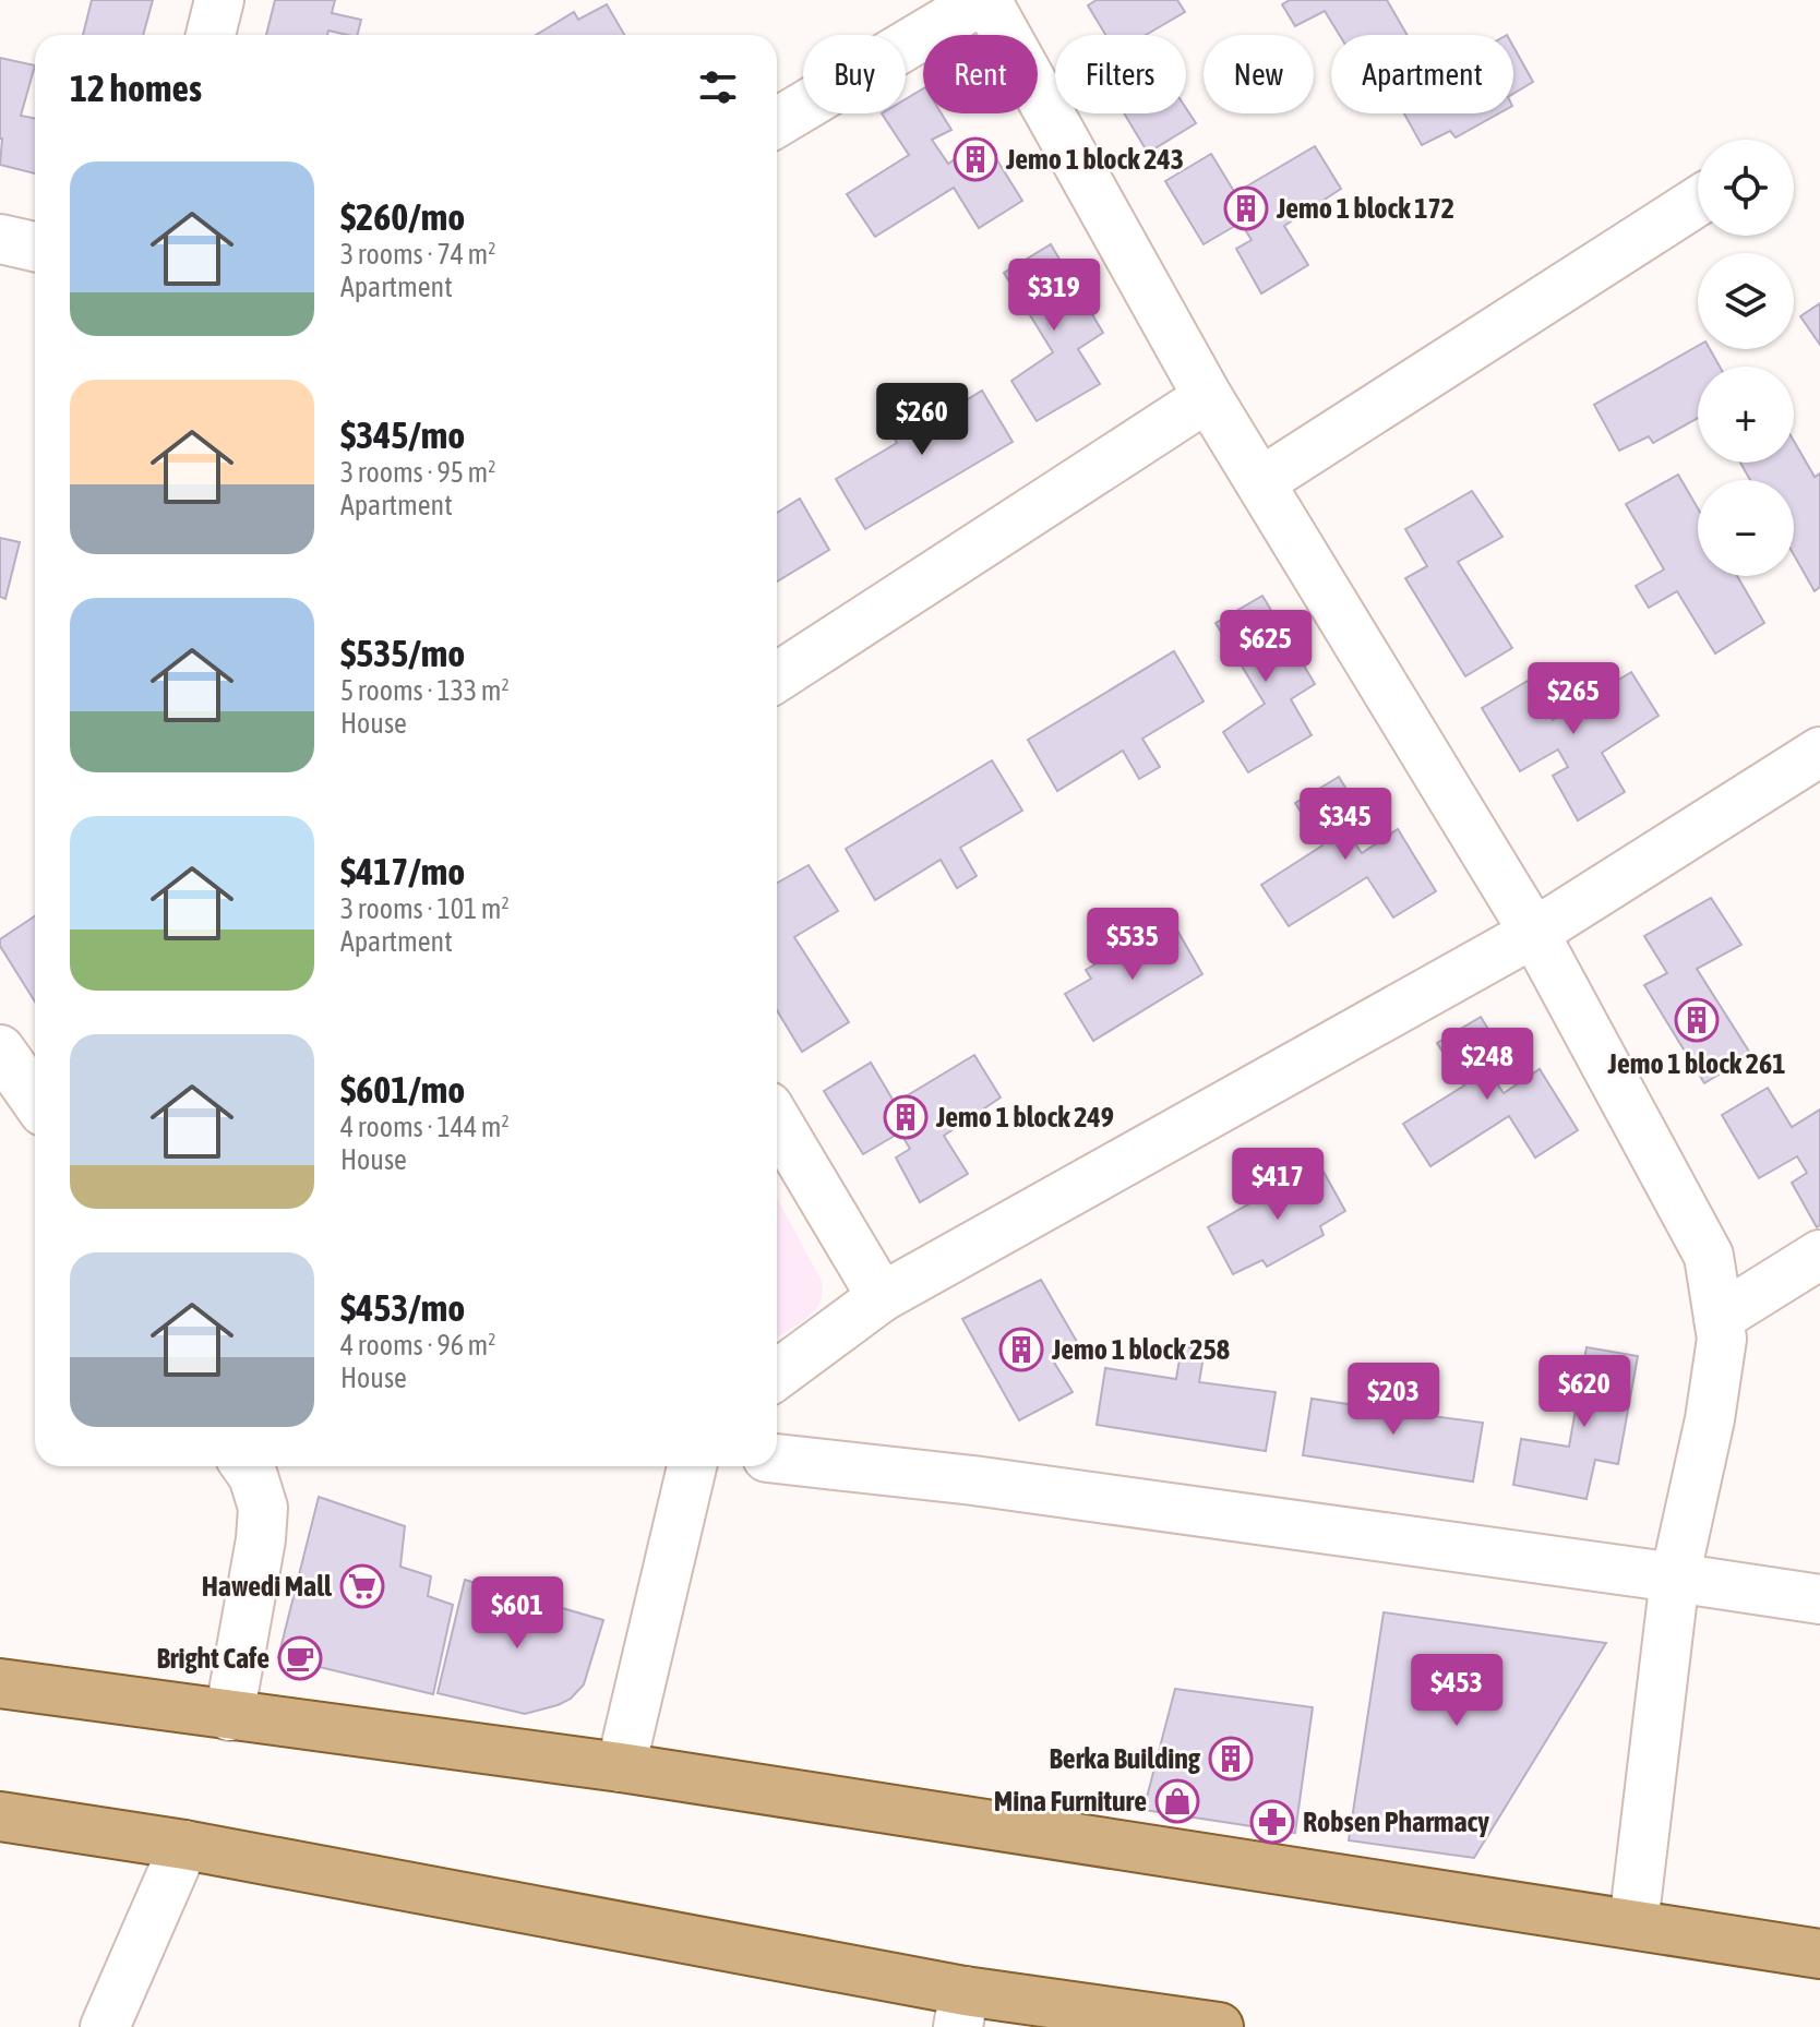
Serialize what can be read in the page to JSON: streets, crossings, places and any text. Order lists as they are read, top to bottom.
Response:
{
  "places": {
    "building": [
      "Jemo 1 block 243",
      "Jemo 1 block 172",
      "Jemo 1 block 261",
      "Jemo 1 block 249",
      "Jemo 1 block 258",
      "Berka Building"
    ],
    "supermarket": ["Hawedi Mall"],
    "cafe": ["Bright Cafe"],
    "shop": ["Mina Furniture"],
    "pharmacy": ["Robsen Pharmacy"]
  },
  "page": {
    "chip": [
      "Buy",
      "Rent",
      "Filters",
      "New",
      "Apartment"
    ],
    "heading": "12 homes",
    "map_buttons": ["+", "−"],
    "list": [
      {
        "name": "$260/mo",
        "note": "3 rooms · 74 m² · Apartment"
      },
      {
        "name": "$345/mo",
        "note": "3 rooms · 95 m² · Apartment"
      },
      {
        "name": "$535/mo",
        "note": "5 rooms · 133 m² · House"
      },
      {
        "name": "$417/mo",
        "note": "3 rooms · 101 m² · Apartment"
      },
      {
        "name": "$601/mo",
        "note": "4 rooms · 144 m² · House"
      },
      {
        "name": "$453/mo",
        "note": "4 rooms · 96 m² · House"
      }
    ],
    "price": [
      "$319",
      "$260",
      "$625",
      "$265",
      "$345",
      "$535",
      "$248",
      "$417",
      "$620",
      "$203",
      "$601",
      "$453"
    ]
  }
}
